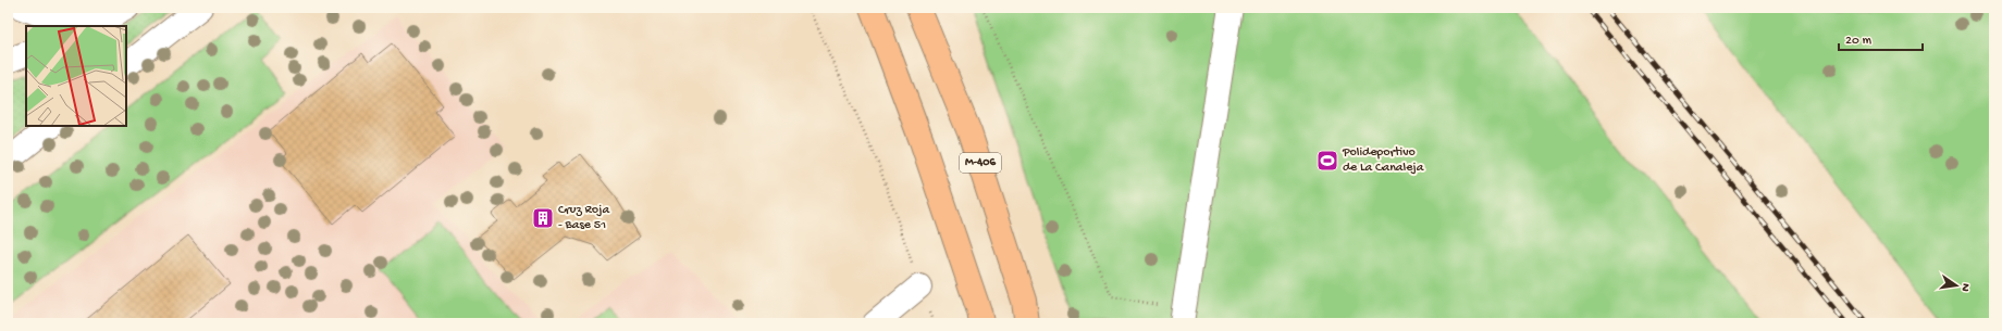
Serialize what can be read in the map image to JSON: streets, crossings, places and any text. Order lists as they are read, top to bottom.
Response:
{
  "streets": {
    "highway": ["M-406"]
  },
  "places": {
    "sports": ["Polideportivo de La Canaleja"],
    "building": ["Cruz Roja - Base 51"]
  },
  "scale_bar": "20 m",
  "north": "right"
}
